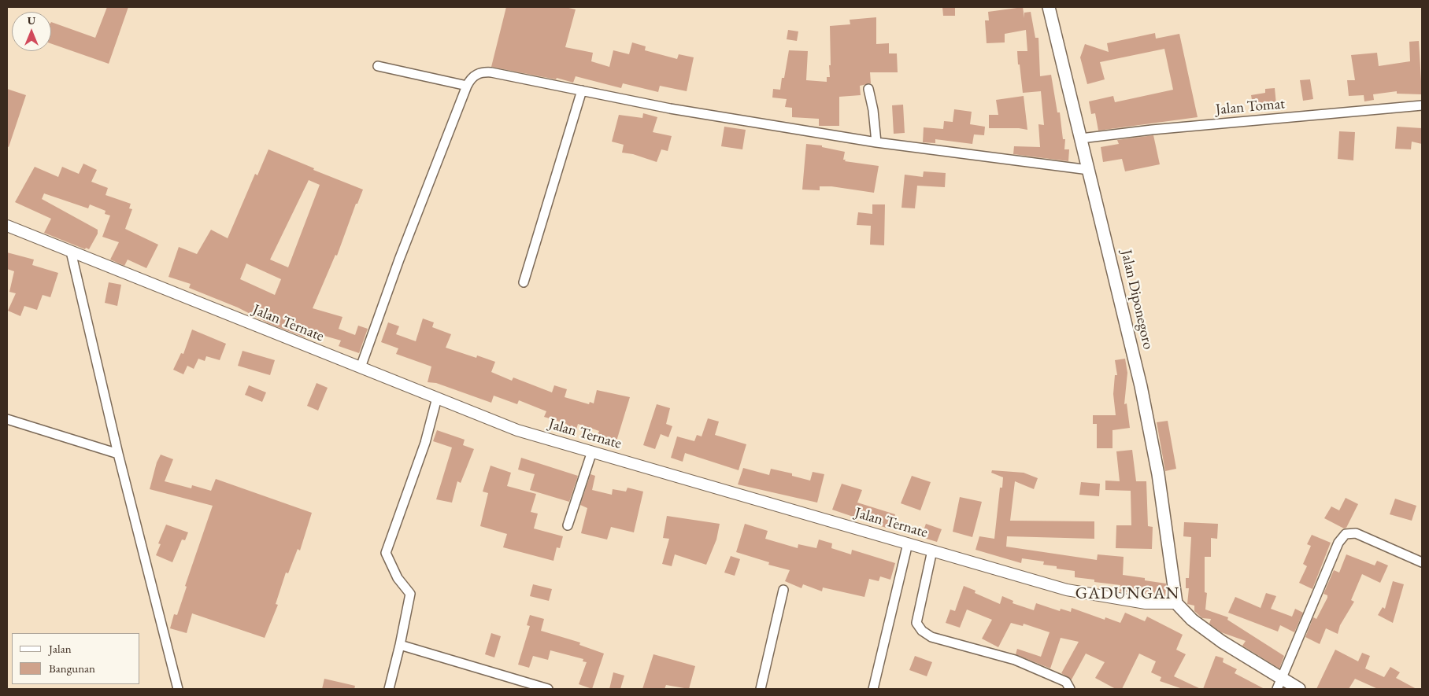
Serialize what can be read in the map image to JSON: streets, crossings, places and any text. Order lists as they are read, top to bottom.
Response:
{
  "streets": {
    "main road": ["Jalan Diponegoro"],
    "street": ["Jalan Tomat", "Jalan Ternate"]
  },
  "crossings": [
    ["Jalan Tomat", "Jalan Diponegoro"],
    ["Jalan Diponegoro", "Jalan Ternate"]
  ],
  "districts": ["GADUNGAN"],
  "legend": ["Jalan", "Bangunan"],
  "north": "top"
}
